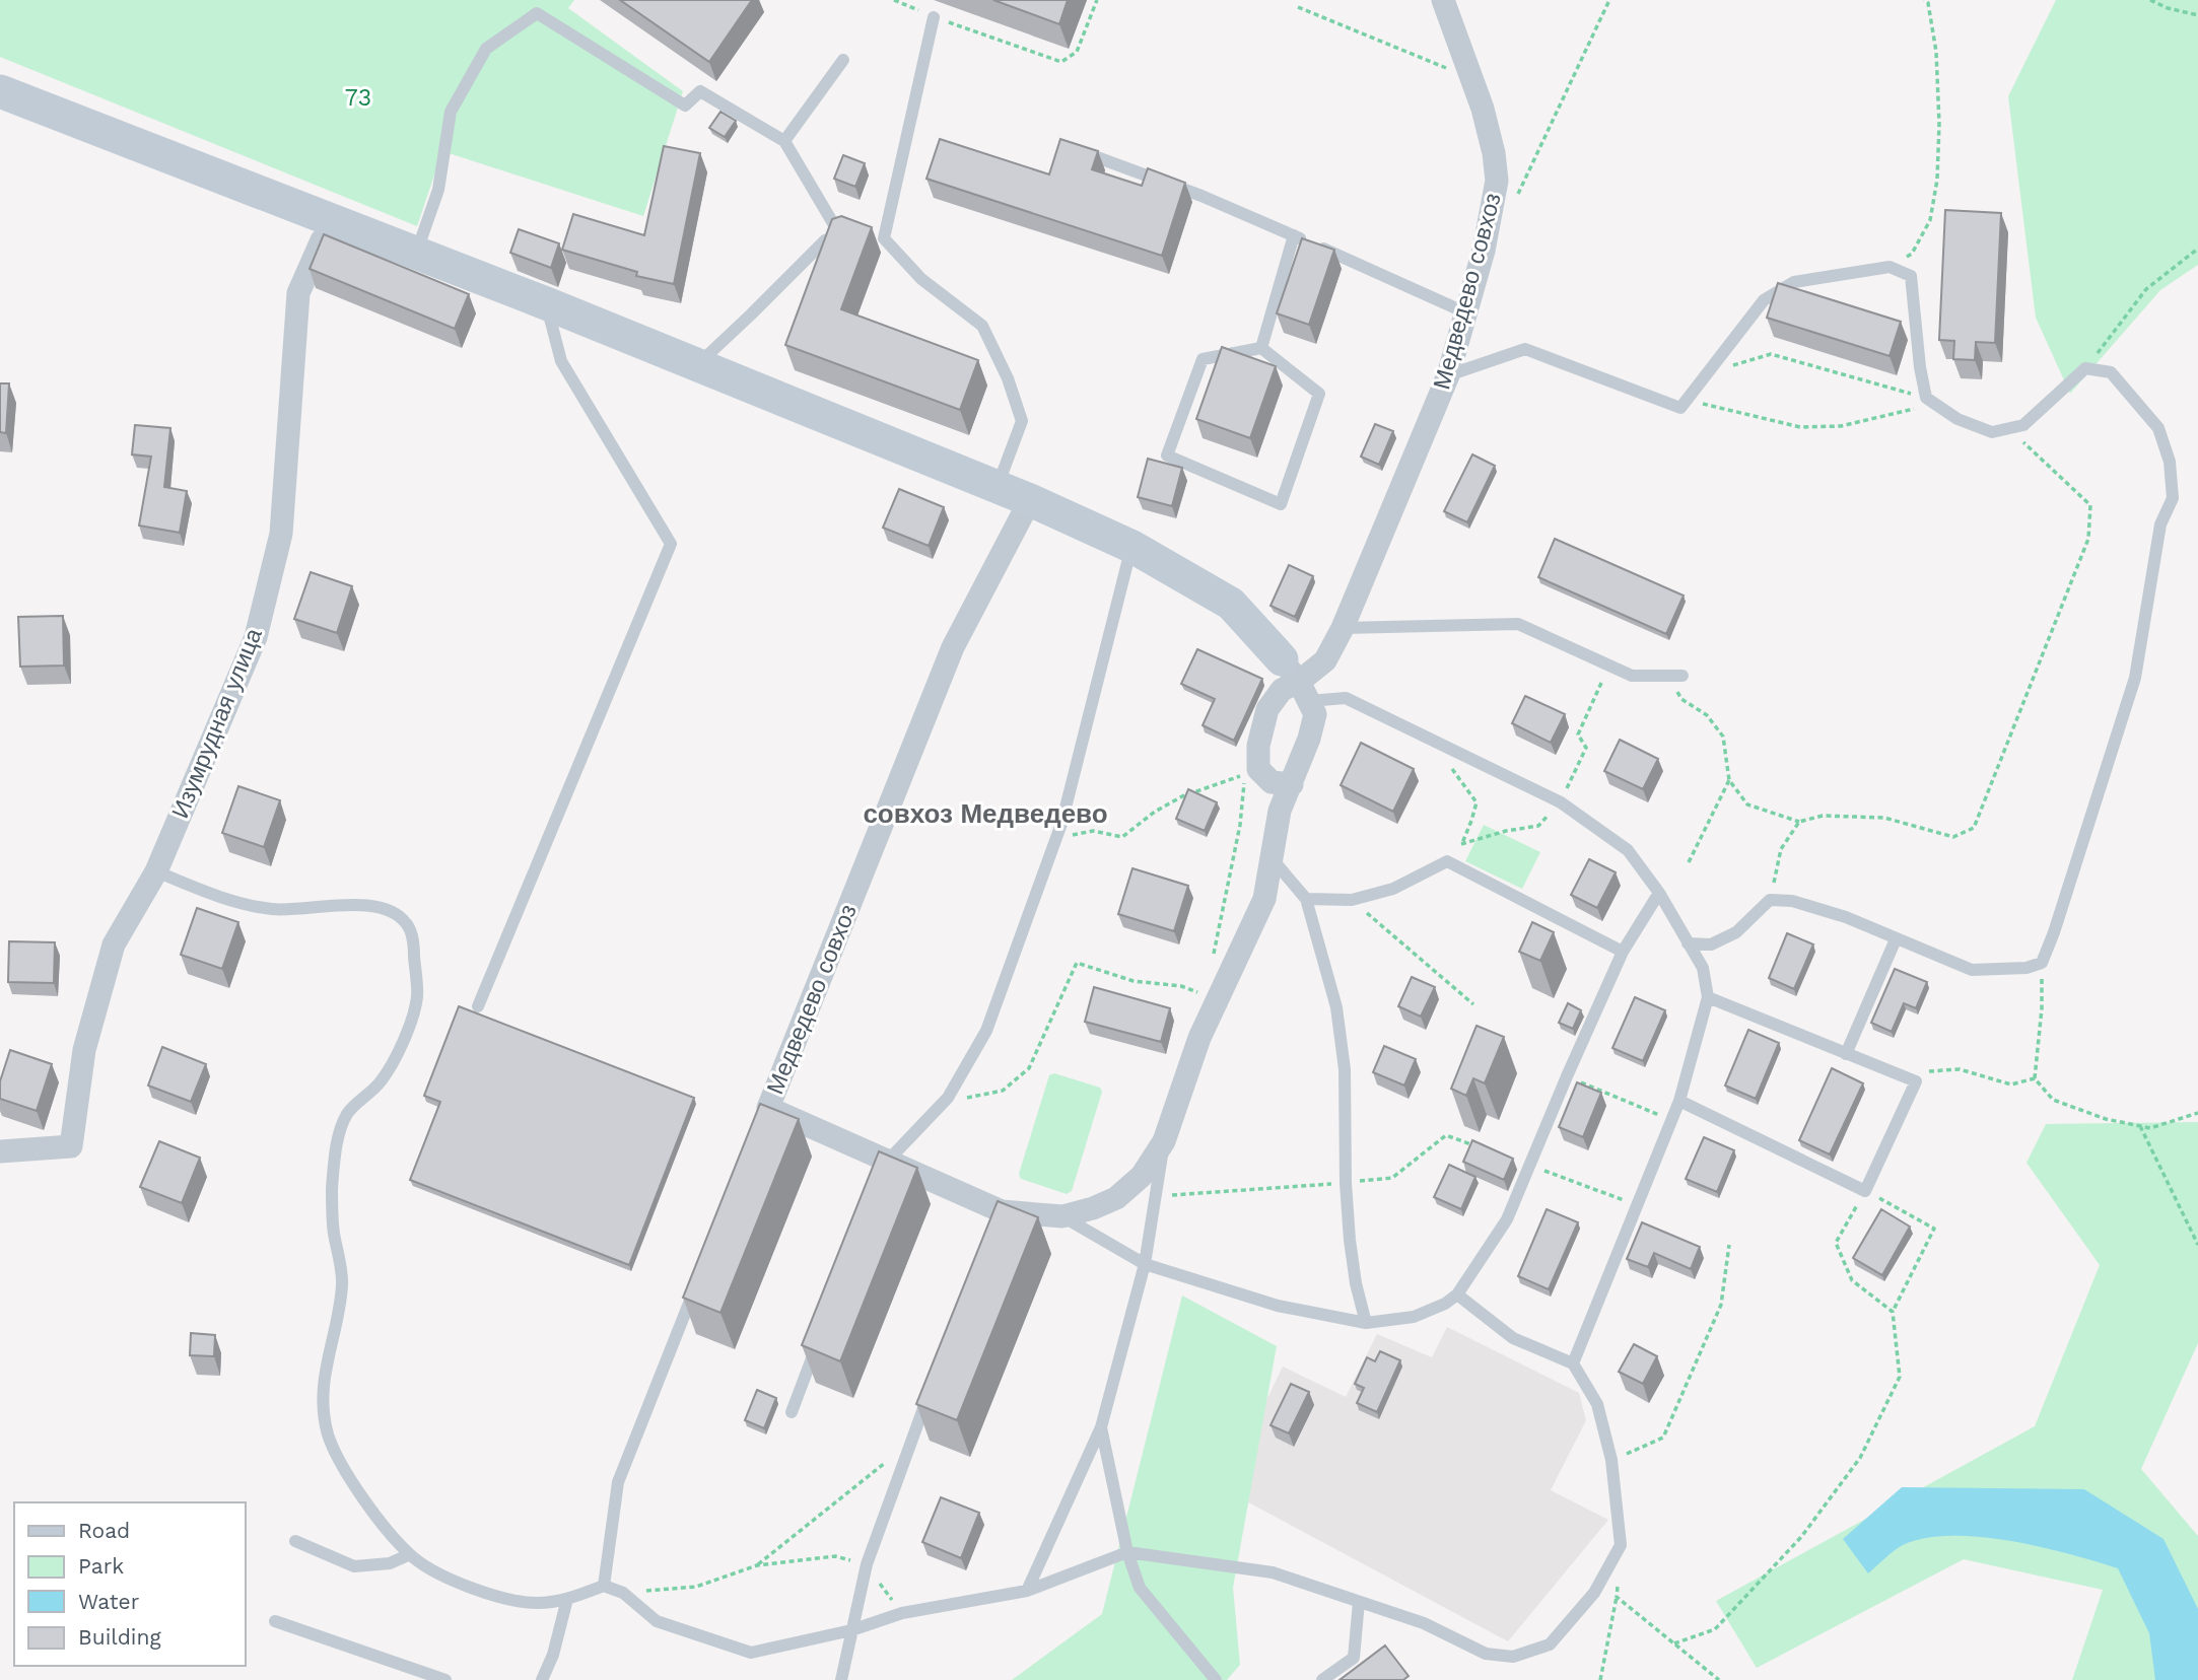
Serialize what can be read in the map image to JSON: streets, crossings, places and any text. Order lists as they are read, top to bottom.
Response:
{
  "streets": {
    "street": ["Медведево совхоз", "Изумрудная улица"]
  },
  "districts": ["совхоз Медведево"],
  "parks": ["73"],
  "legend": [
    "Road",
    "Park",
    "Water",
    "Building"
  ]
}
